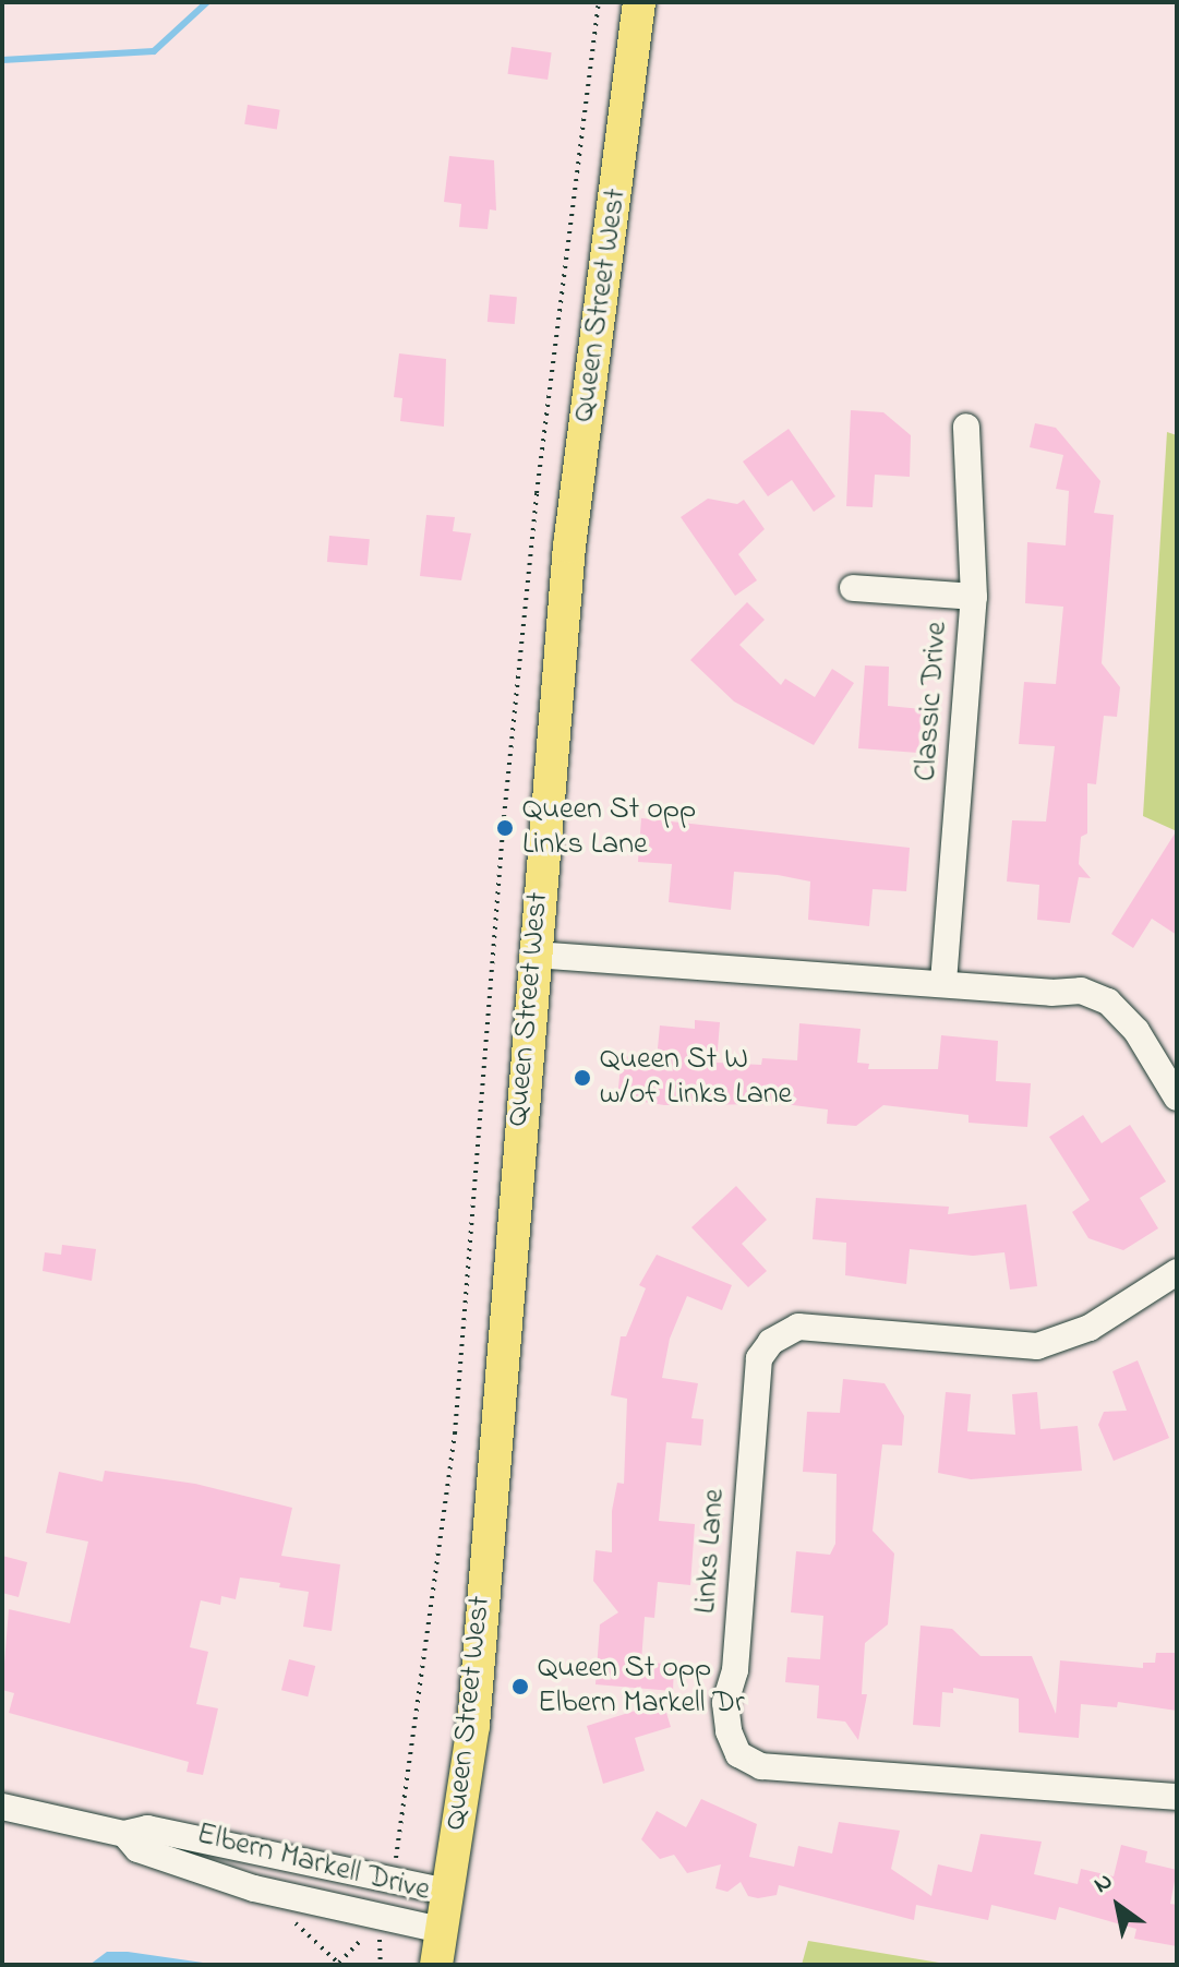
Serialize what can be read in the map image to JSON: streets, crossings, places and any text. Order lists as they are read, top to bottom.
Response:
{
  "streets": {
    "main road": ["Queen Street West"],
    "street": ["Classic Drive", "Links Lane", "Elbern Markell Drive"]
  },
  "crossings": [
    ["Queen Street West", "Elbern Markell Drive"]
  ],
  "places": ["Queen St opp Links Lane", "Queen St W w/of Links Lane", "Queen St opp Elbern Markell Dr"],
  "north": "top left"
}
